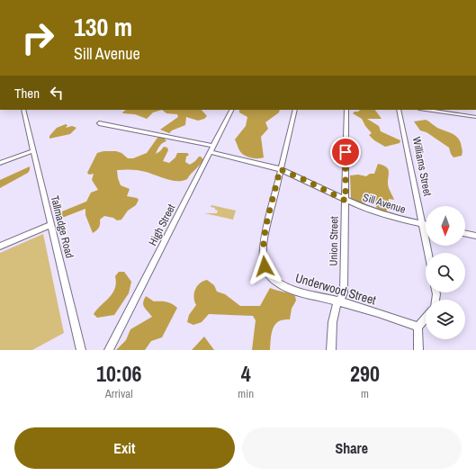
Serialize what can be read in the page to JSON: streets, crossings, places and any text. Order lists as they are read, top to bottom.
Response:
{
  "streets": {
    "street": [
      "Williams Street",
      "Sill Avenue",
      "High Street",
      "Tallmadge Road",
      "Union Street",
      "Underwood Street"
    ]
  },
  "crossings": [
    ["Williams Street", "Sill Avenue"],
    ["Sill Avenue", "High Street"],
    ["Sill Avenue", "Union Street"],
    ["Sill Avenue", "Underwood Street"],
    ["Union Street", "Underwood Street"]
  ],
  "north": "bottom",
  "page": {
    "turn": ["130 m", "Sill Avenue"],
    "then": "Then",
    "eta": [
      "10:06",
      "Arrival",
      "4",
      "min",
      "290",
      "m"
    ],
    "buttons": ["Exit", "Share"]
  }
}
